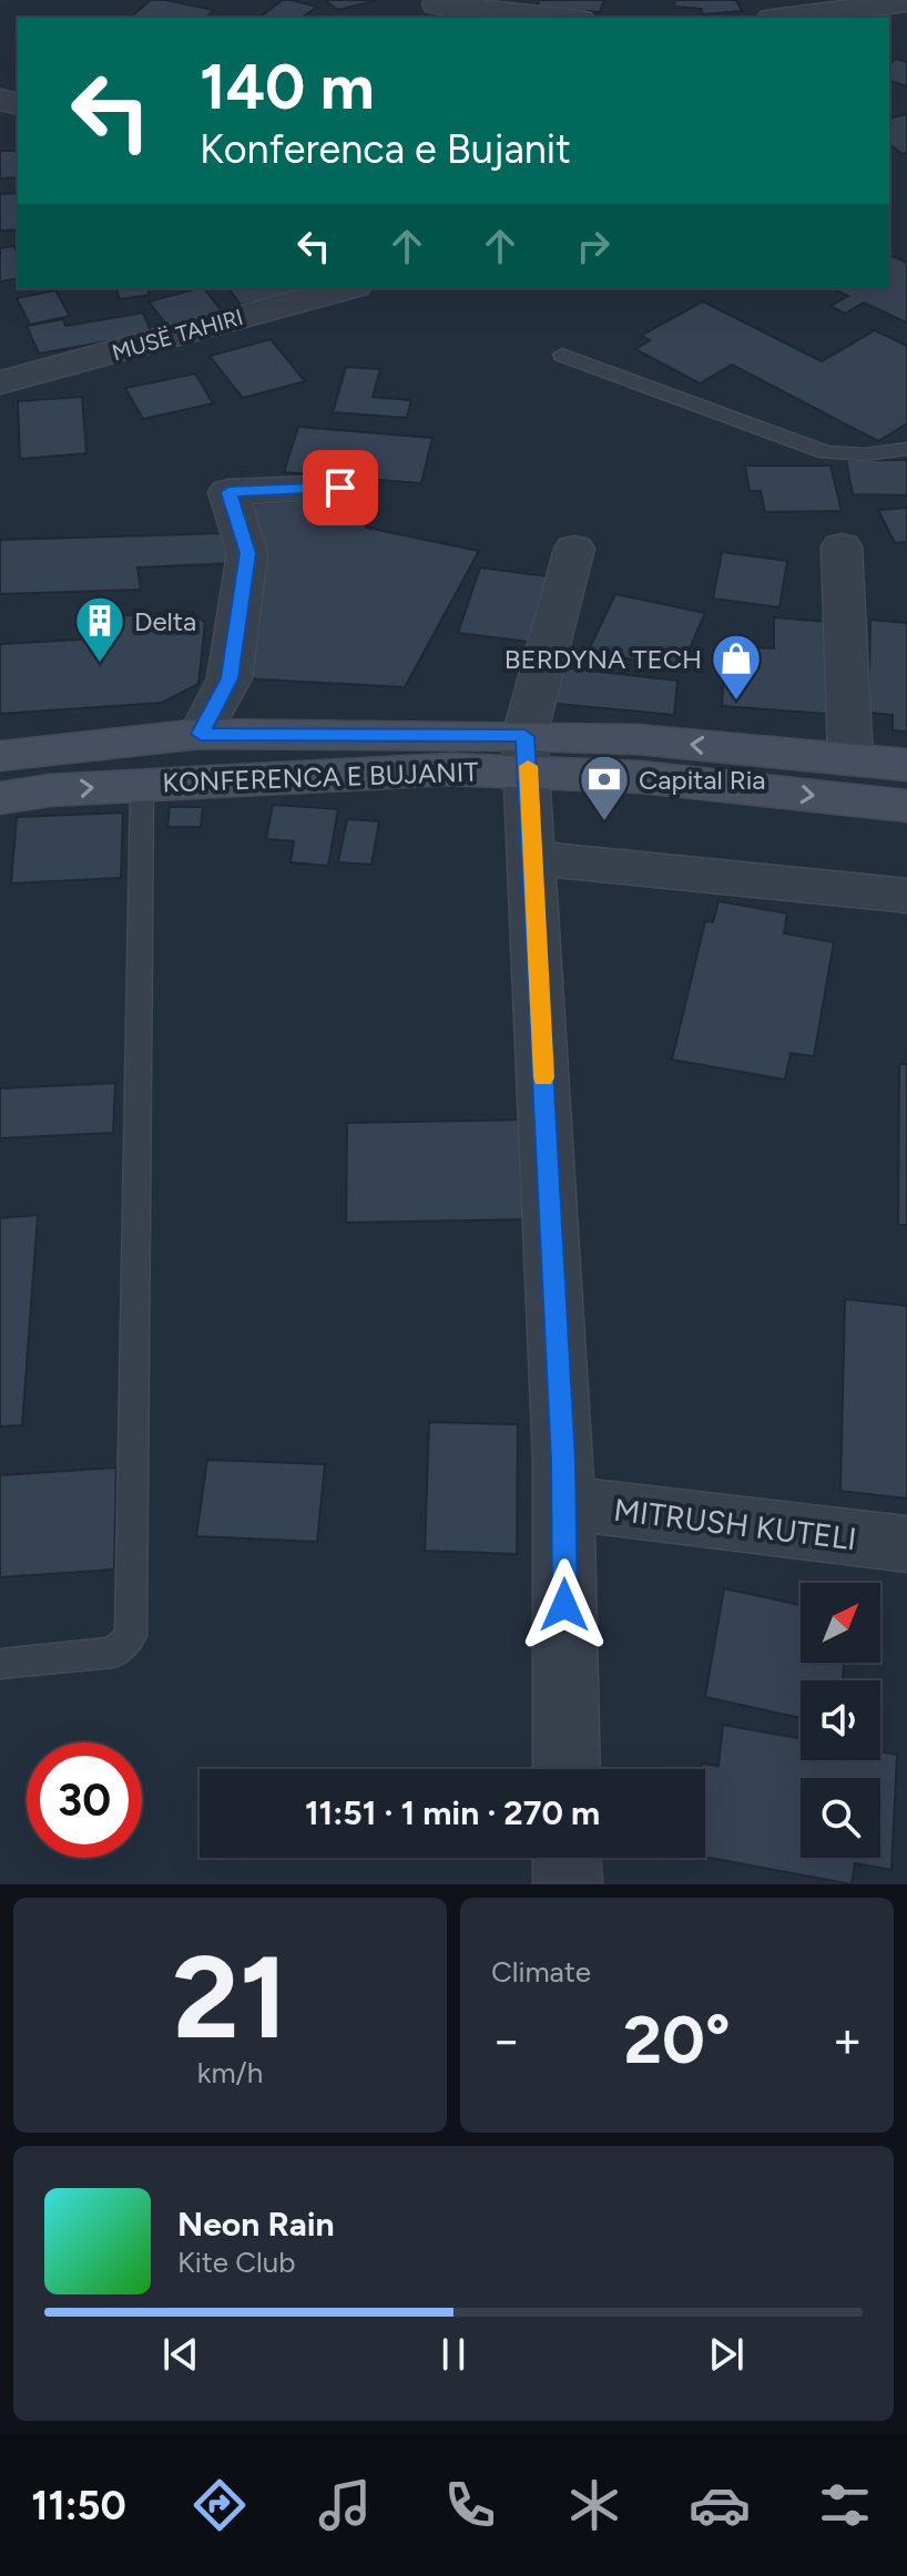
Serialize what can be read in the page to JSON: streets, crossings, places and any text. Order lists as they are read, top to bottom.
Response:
{
  "streets": {
    "main road": ["KONFERENCA E BUJANIT"],
    "street": ["MUSË TAHIRI", "MITRUSH KUTELI"]
  },
  "places": {
    "building": ["Delta"],
    "shop": ["BERDYNA TECH"],
    "bank": ["Capital Ria"]
  },
  "north": "top right",
  "page": {
    "turn": ["140 m", "Konferenca e Bujanit"],
    "limit": "30",
    "trip": "11:51 · 1 min · 270 m",
    "tile": [
      ["21", "km/h"],
      "Climate"
    ],
    "heat": ["−", "20°", "+"],
    "song": ["Neon Rain", "Kite Club"],
    "tabs": "11:50"
  }
}
